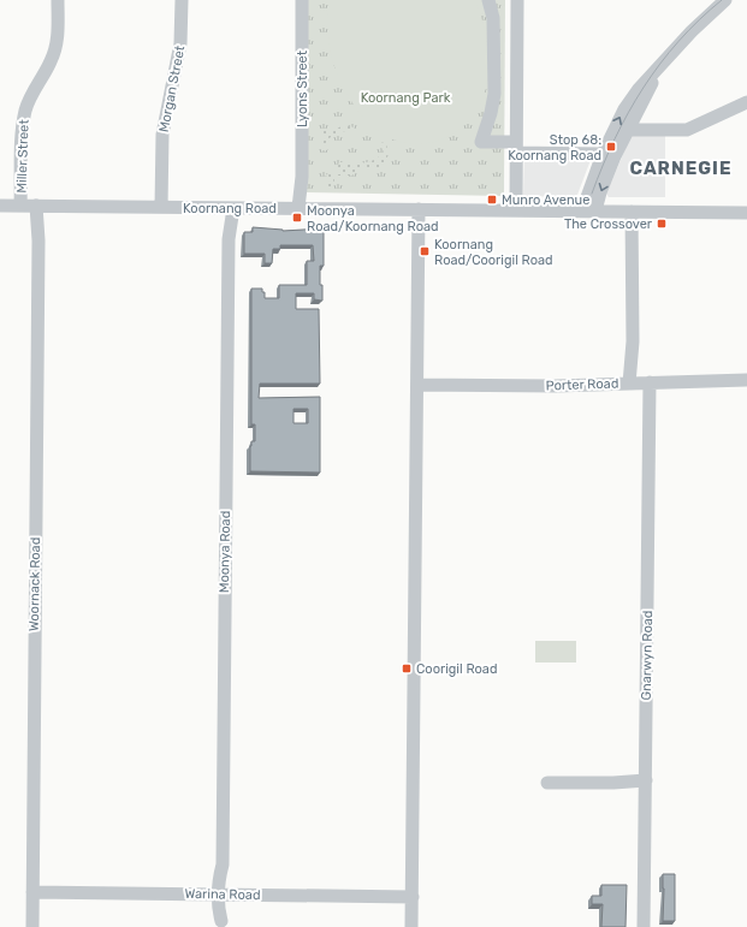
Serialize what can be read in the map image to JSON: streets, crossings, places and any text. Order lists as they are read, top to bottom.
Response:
{
  "streets": {
    "street": [
      "Morgan Street",
      "Lyons Street",
      "Miller Street",
      "Koornang Road",
      "Porter Road",
      "Moonya Road",
      "Woornack Road",
      "Gnarwyn Road",
      "Warina Road"
    ]
  },
  "crossings": [
    ["Morgan Street", "Koornang Road"],
    ["Lyons Street", "Koornang Road"],
    ["Miller Street", "Koornang Road"],
    ["Koornang Road", "Moonya Road"],
    ["Koornang Road", "Woornack Road"],
    ["Porter Road", "Gnarwyn Road"],
    ["Moonya Road", "Warina Road"],
    ["Woornack Road", "Warina Road"]
  ],
  "districts": ["CARNEGIE"],
  "parks": ["Koornang Park"],
  "places": {
    "transit": [
      "Stop 68: Koornang Road",
      "Munro Avenue",
      "Moonya Road/Koornang Road",
      "The Crossover",
      "Koornang Road/Coorigil Road",
      "Coorigil Road"
    ]
  }
}
